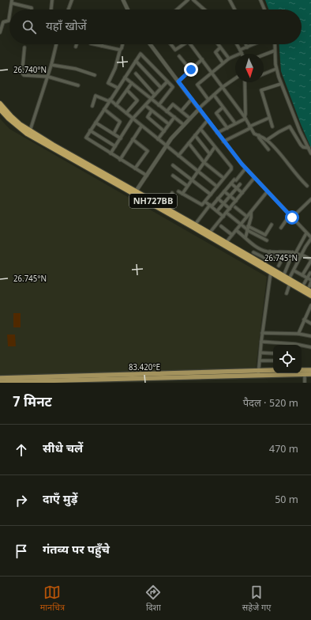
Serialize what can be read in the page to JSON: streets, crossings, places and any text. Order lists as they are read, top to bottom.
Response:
{
  "streets": {
    "highway": ["NH727BB"]
  },
  "north": "bottom",
  "page": {
    "search": "यहाँ खोजें",
    "heading": ["7 मिनट", "पैदल · 520 m"],
    "list": [
      ["सीधे चलें", "470 m"],
      ["दाएँ मुड़ें", "50 m"],
      "गंतव्य पर पहुँचे"
    ],
    "nav": ["मानचित्र", "दिशा", "सहेजे गए"]
  },
  "coordinates": ["26.740°N", "26.745°N", "83.420°E"]
}
